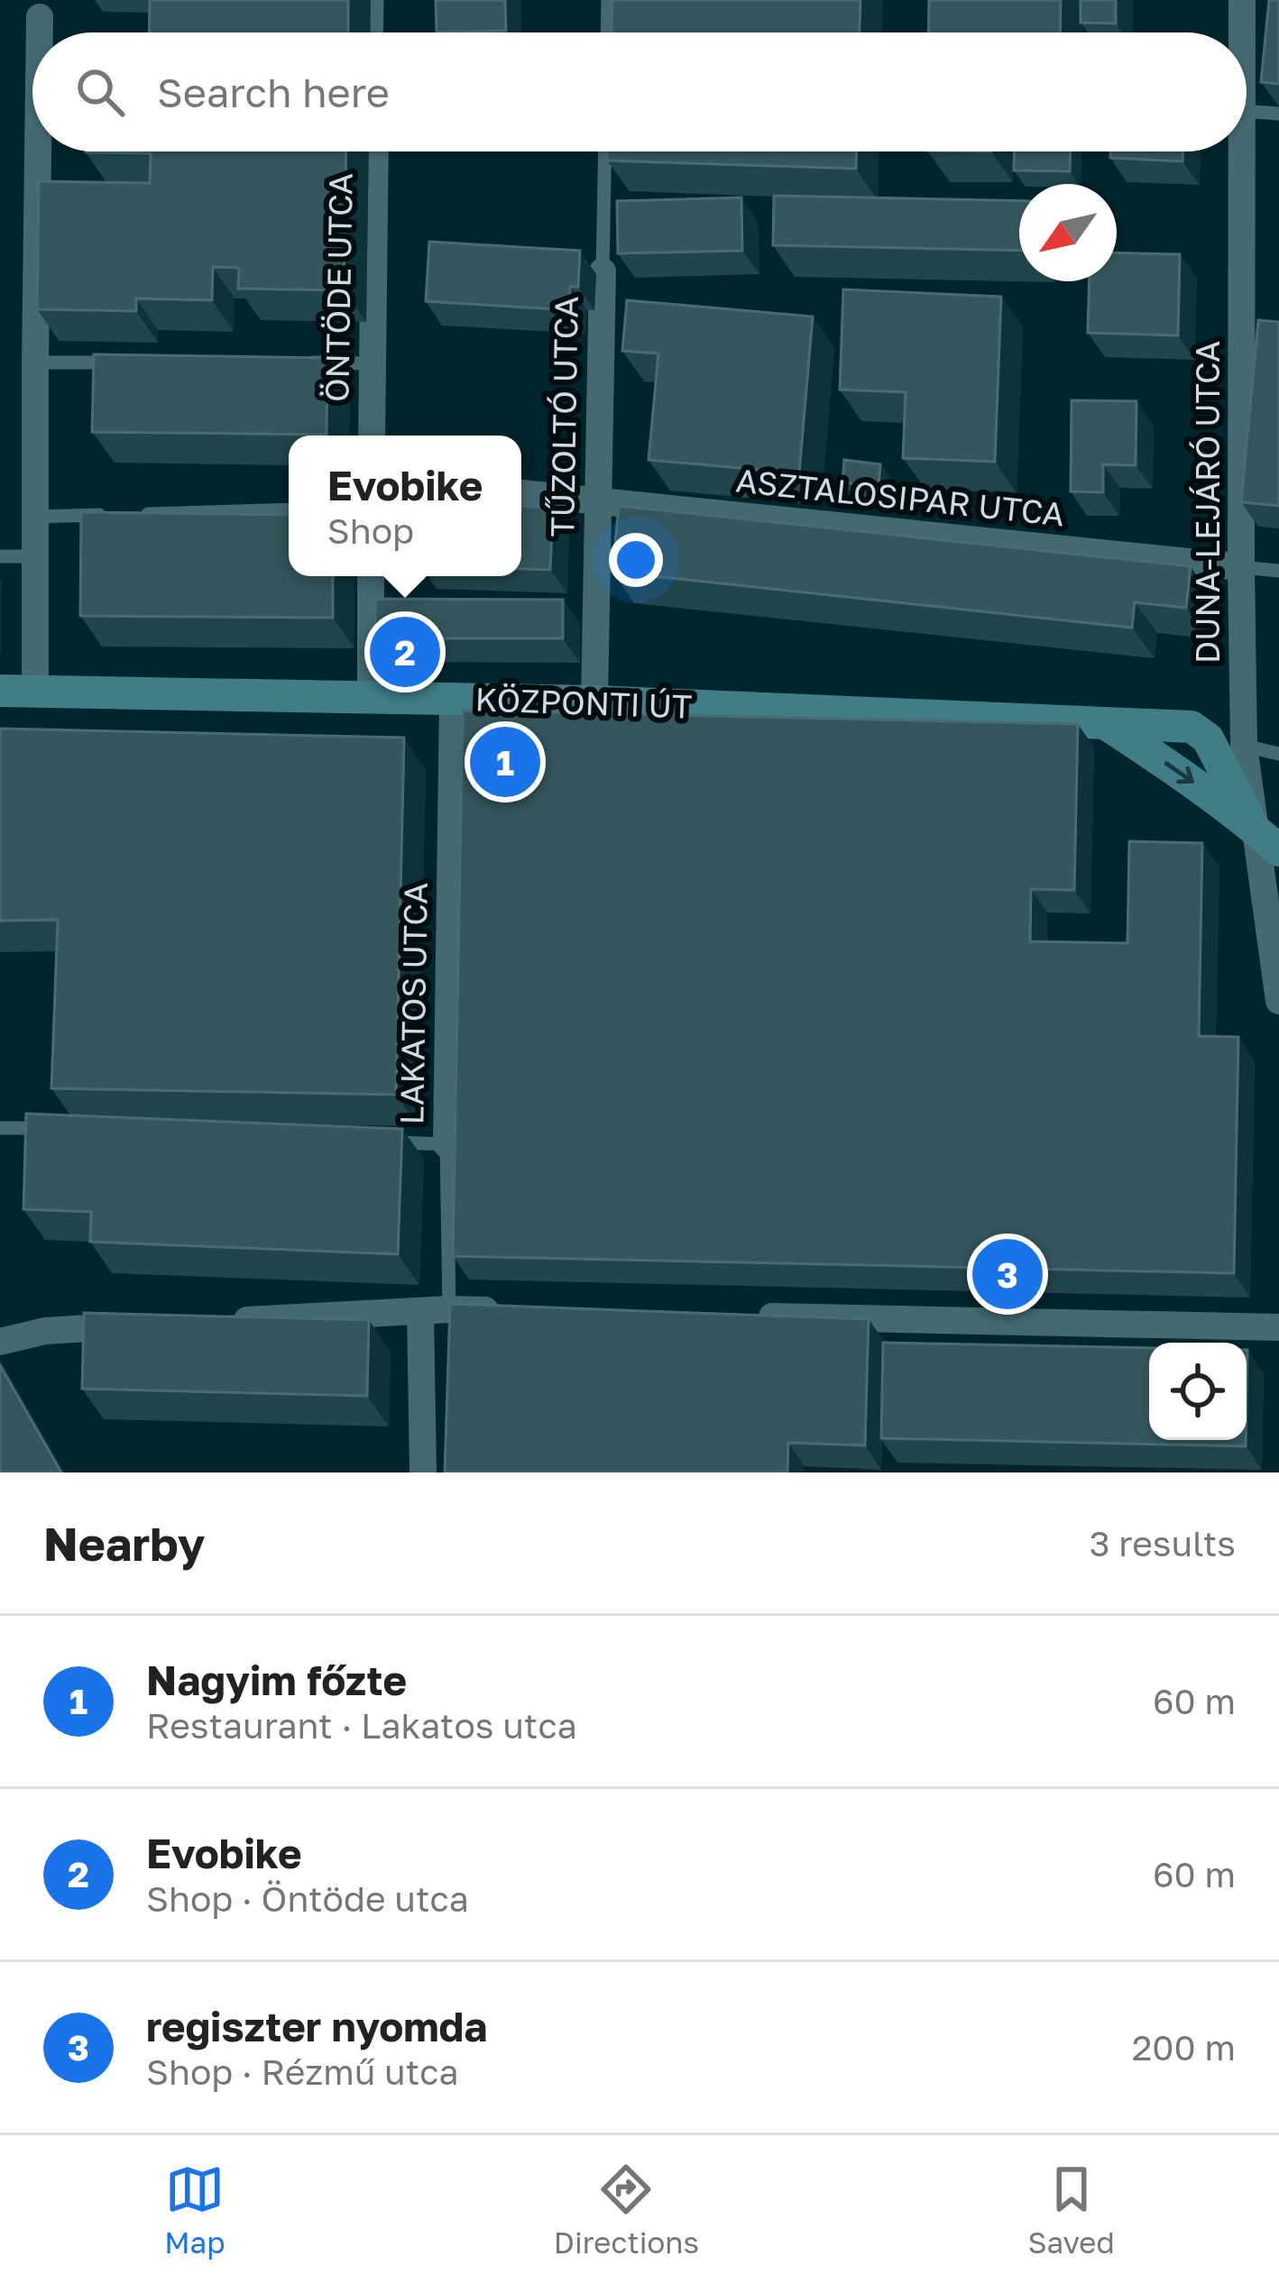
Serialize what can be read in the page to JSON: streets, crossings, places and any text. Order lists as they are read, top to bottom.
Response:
{
  "streets": {
    "street": [
      "ÖNTÖDE UTCA",
      "TŰZOLTÓ UTCA",
      "ASZTALOSIPAR UTCA",
      "DUNA-LEJÁRÓ UTCA",
      "KÖZPONTI ÚT",
      "LAKATOS UTCA"
    ]
  },
  "crossings": [
    ["TŰZOLTÓ UTCA", "ASZTALOSIPAR UTCA"],
    ["TŰZOLTÓ UTCA", "KÖZPONTI ÚT"],
    ["ASZTALOSIPAR UTCA", "DUNA-LEJÁRÓ UTCA"],
    ["DUNA-LEJÁRÓ UTCA", "KÖZPONTI ÚT"],
    ["KÖZPONTI ÚT", "LAKATOS UTCA"]
  ],
  "north": "bottom left",
  "page": {
    "search": "Search here",
    "popup": ["Evobike", "Shop"],
    "pins": ["2", "1", "3"],
    "heading": ["Nearby", "3 results"],
    "list": [
      {
        "mark": "1",
        "name": "Nagyim főzte",
        "note": "Restaurant · Lakatos utca",
        "value": "60 m"
      },
      {
        "mark": "2",
        "name": "Evobike",
        "note": "Shop · Öntöde utca",
        "value": "60 m"
      },
      {
        "mark": "3",
        "name": "regiszter nyomda",
        "note": "Shop · Rézmű utca",
        "value": "200 m"
      }
    ],
    "nav": ["Map", "Directions", "Saved"]
  }
}
